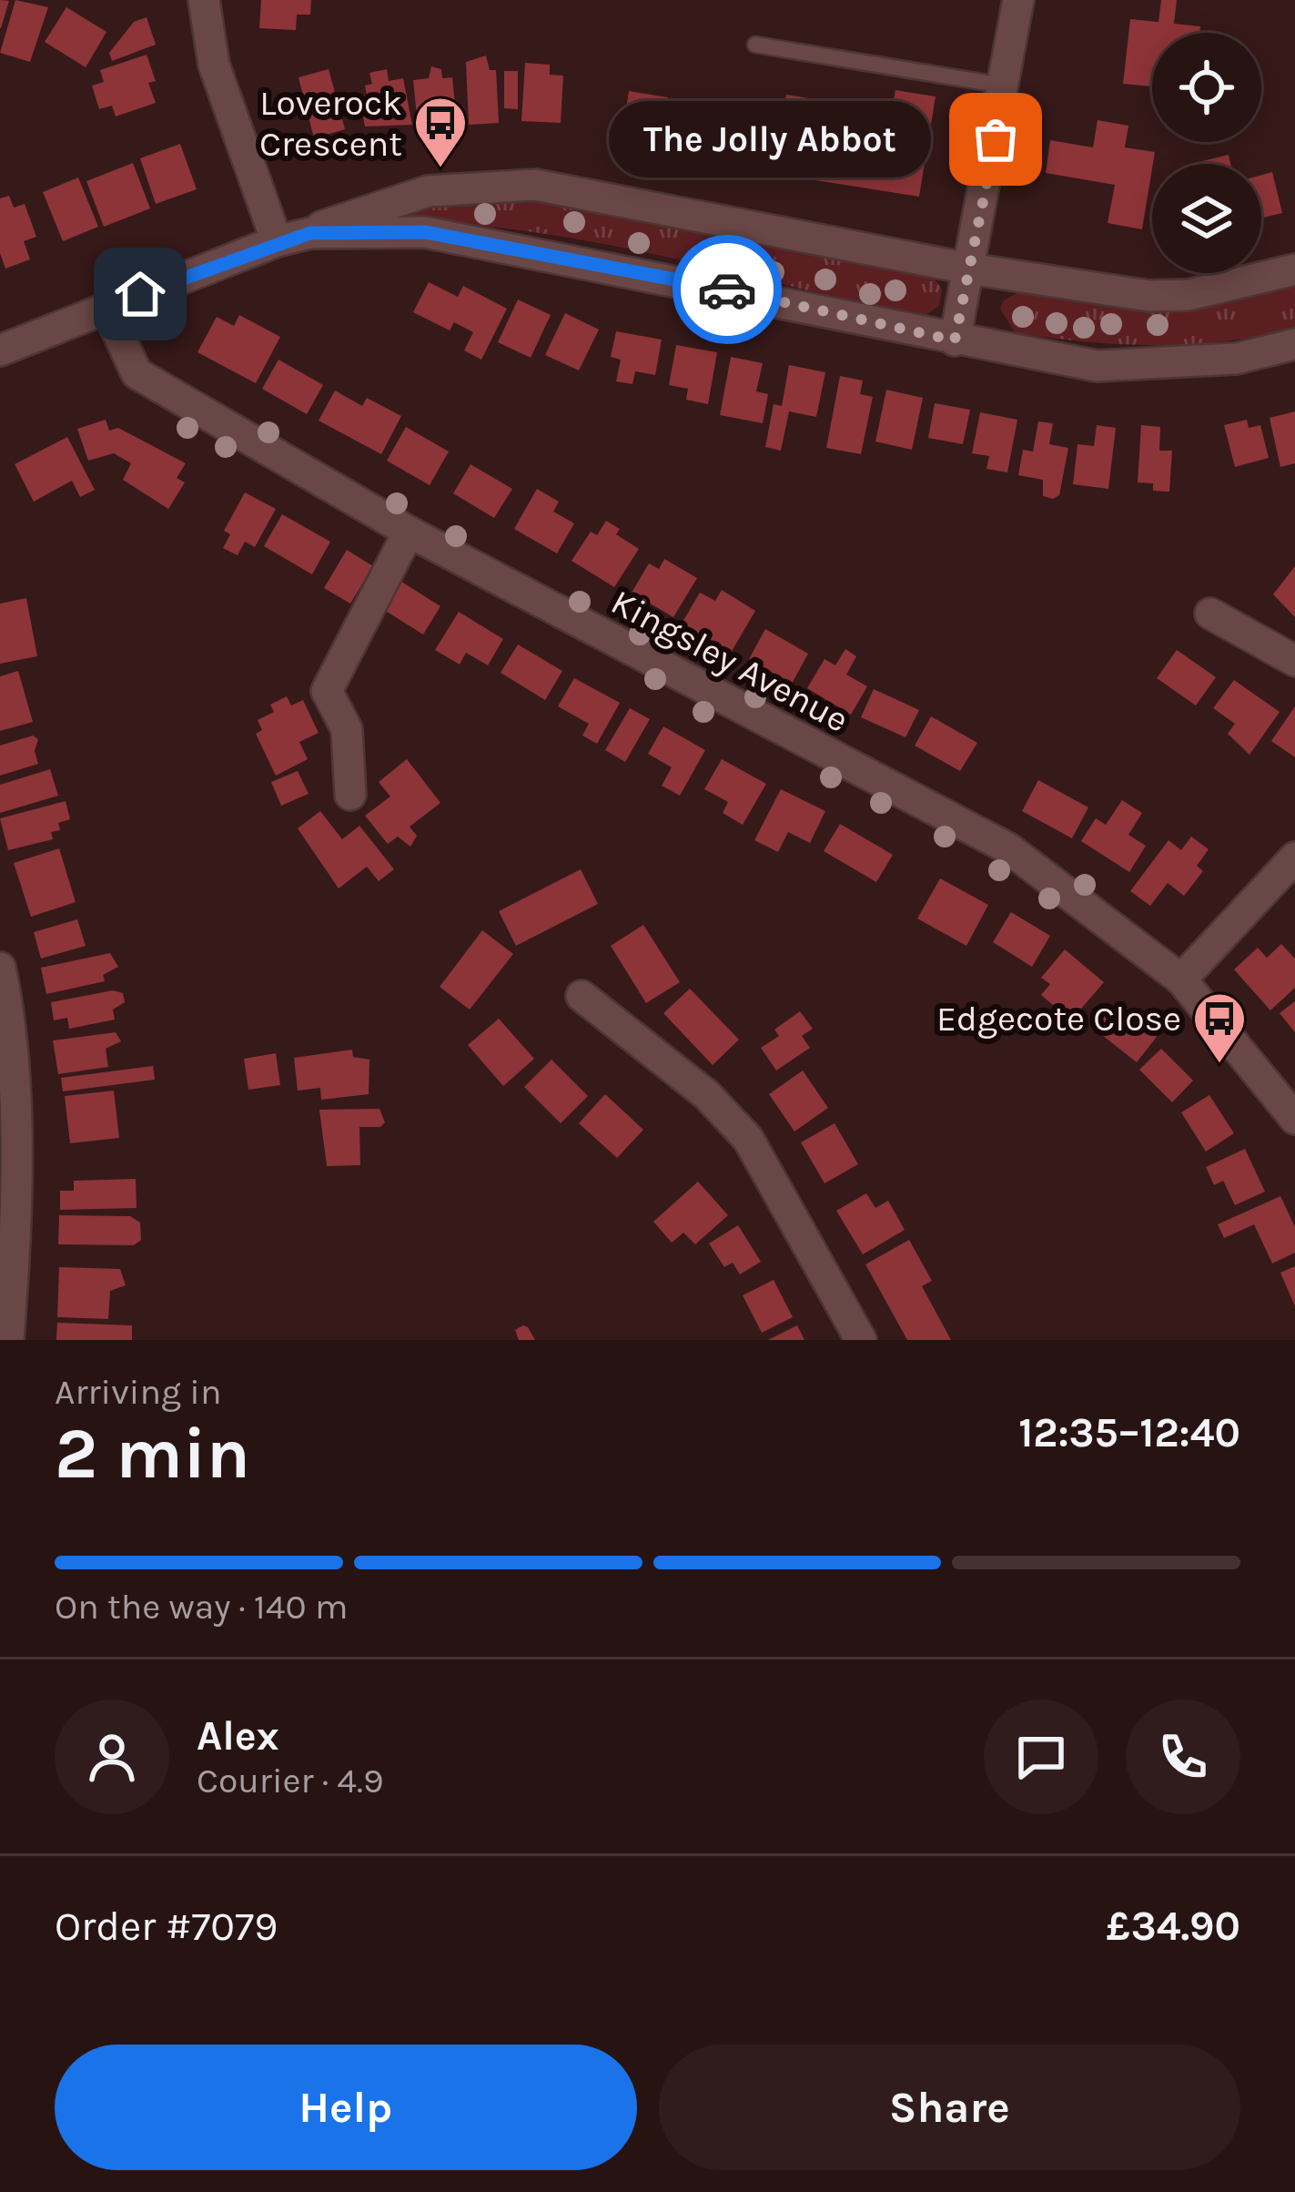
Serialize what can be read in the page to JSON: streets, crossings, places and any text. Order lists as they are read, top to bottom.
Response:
{
  "streets": {
    "street": ["Kingsley Avenue"]
  },
  "places": {
    "other": ["The Jolly Abbot"],
    "bus stop": ["Loverock Crescent", "Edgecote Close"]
  },
  "page": {
    "bubble": "The Jolly Abbot",
    "heading": ["2 min", "Arriving in", "12:35–12:40"],
    "panel": [
      "Alex",
      "Courier · 4.9",
      "Order #7079",
      "£34.90"
    ],
    "bar": "On the way · 140 m",
    "buttons": ["Help", "Share"]
  }
}
